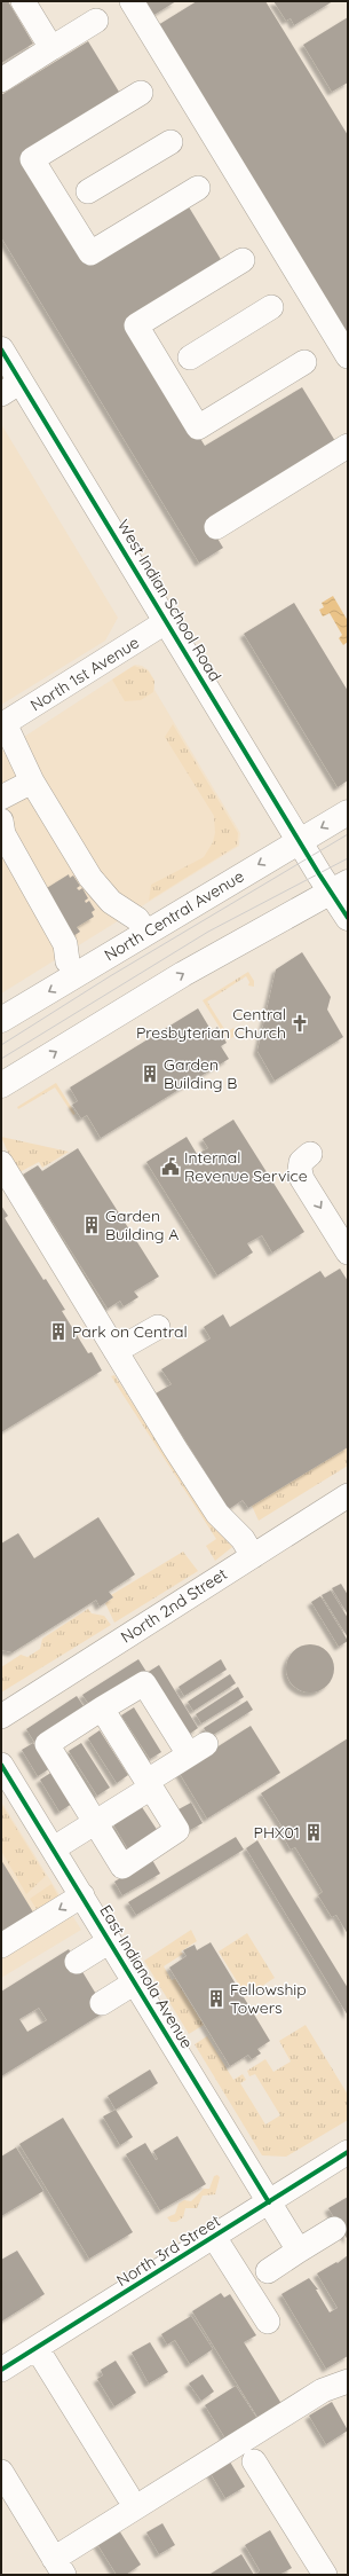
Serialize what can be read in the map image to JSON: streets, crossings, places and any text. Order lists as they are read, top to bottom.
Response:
{
  "streets": {
    "main road": ["West Indian School Road", "North Central Avenue"],
    "street": [
      "North 1st Avenue",
      "North 2nd Street",
      "East Indianola Avenue",
      "North 3rd Street"
    ]
  },
  "crossings": [
    ["West Indian School Road", "North 1st Avenue"],
    ["West Indian School Road", "North Central Avenue"],
    ["East Indianola Avenue", "North 3rd Street"]
  ],
  "places": {
    "church": ["Central Presbyterian Church"],
    "building": [
      "Garden Building B",
      "Garden Building A",
      "Park on Central",
      "PHX01",
      "Fellowship Towers"
    ],
    "public building": ["Internal Revenue Service"]
  }
}
